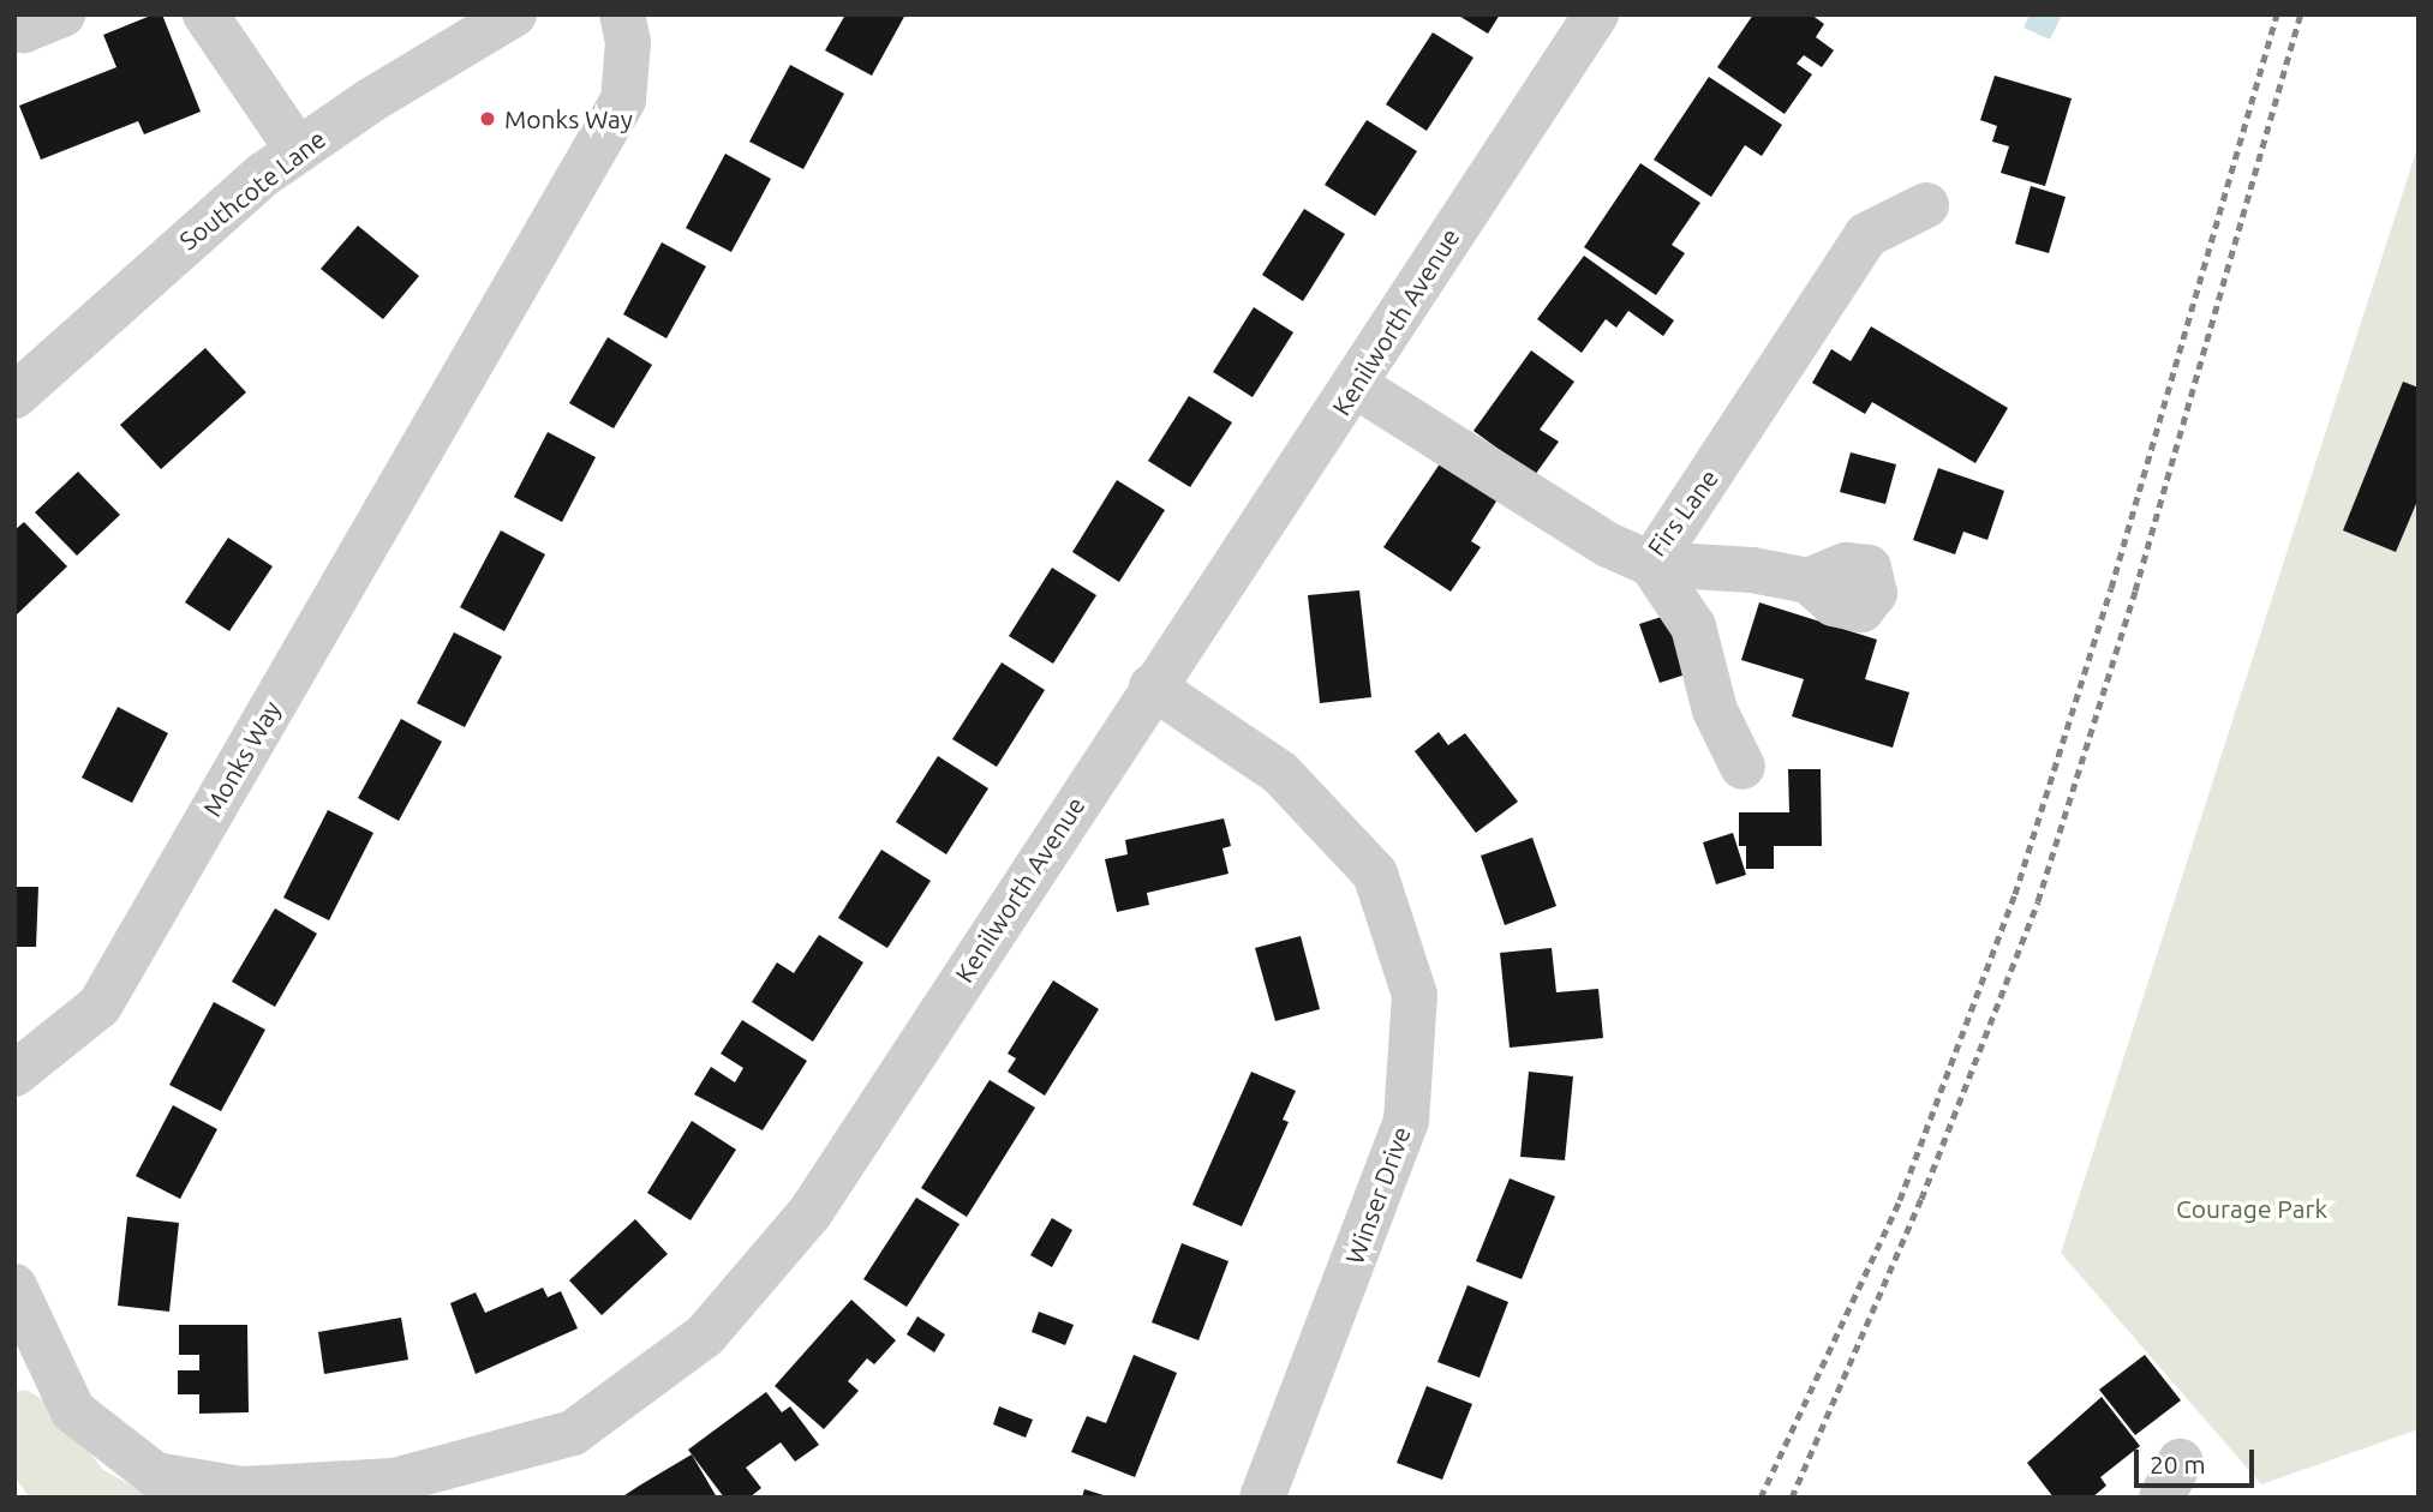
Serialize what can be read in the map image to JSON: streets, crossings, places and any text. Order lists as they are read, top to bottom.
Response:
{
  "streets": {
    "street": [
      "Southcote Lane",
      "Kenilworth Avenue",
      "Firs Lane",
      "Monks Way",
      "Winser Drive"
    ]
  },
  "crossings": [
    ["Kenilworth Avenue", "Firs Lane"],
    ["Kenilworth Avenue", "Winser Drive"]
  ],
  "parks": ["Courage Park"],
  "places": ["Monks Way"],
  "scale_bar": "20 m"
}
